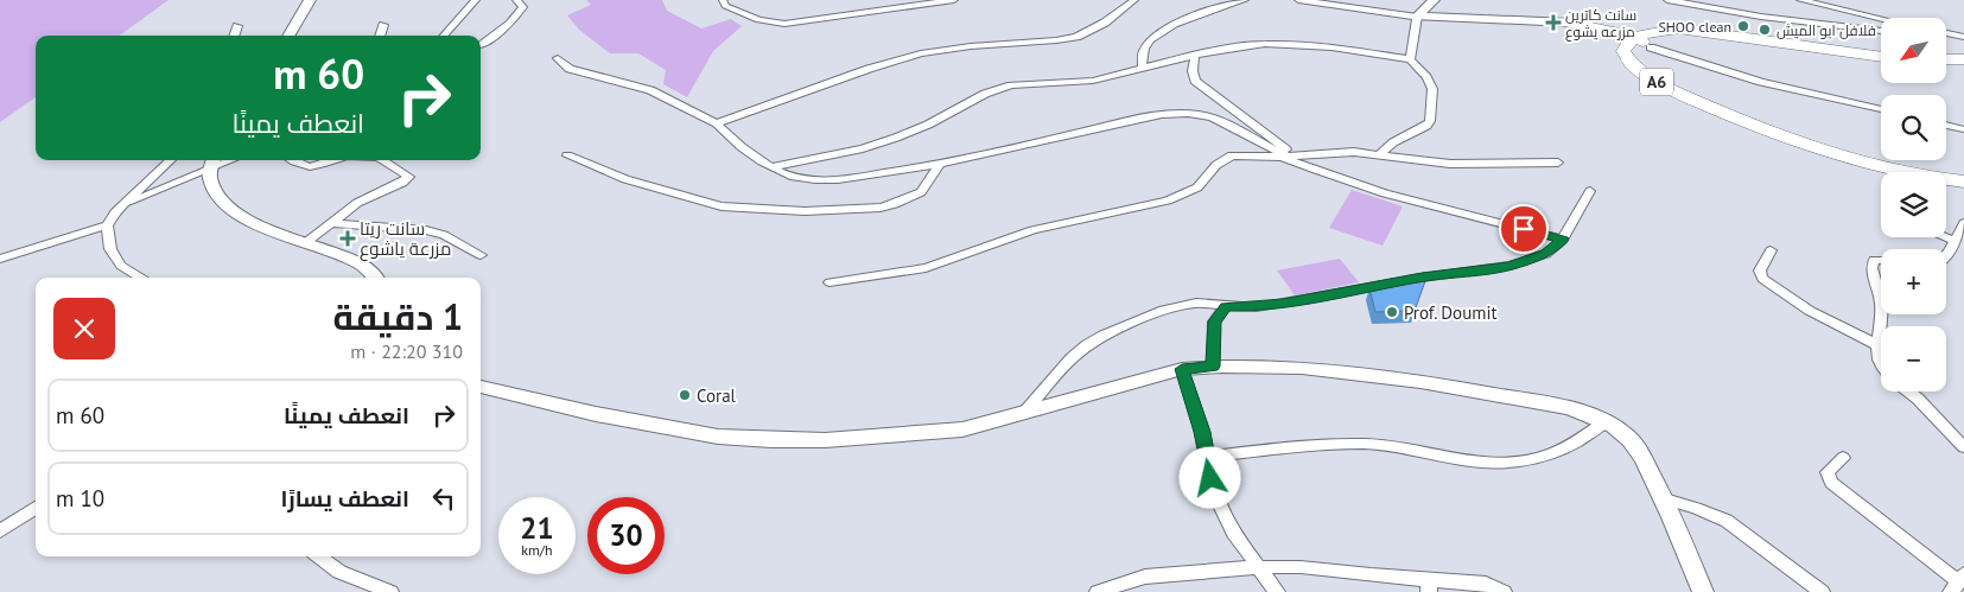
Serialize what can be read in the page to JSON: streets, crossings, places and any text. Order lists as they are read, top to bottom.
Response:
{
  "streets": {
    "highway": ["A6"]
  },
  "places": {
    "health": ["سانت كاترين مزرعه يشوع", "سانت ريتا مزرعة ياشوع"],
    "other": [
      "SHOO clean",
      "فلافل ابو الميش",
      "Prof. Doumit",
      "Coral"
    ]
  },
  "north": "bottom left",
  "page": {
    "map_buttons": ["+", "−"],
    "turn": ["60 m", "انعطف يمينًا"],
    "heading": ["1 دقيقة", "310 m · 22:20"],
    "list": [
      {
        "name": "انعطف يمينًا",
        "value": "60 m"
      },
      {
        "name": "انعطف يسارًا",
        "value": "10 m"
      }
    ],
    "speed": "21 km/h",
    "limit": "30"
  }
}
